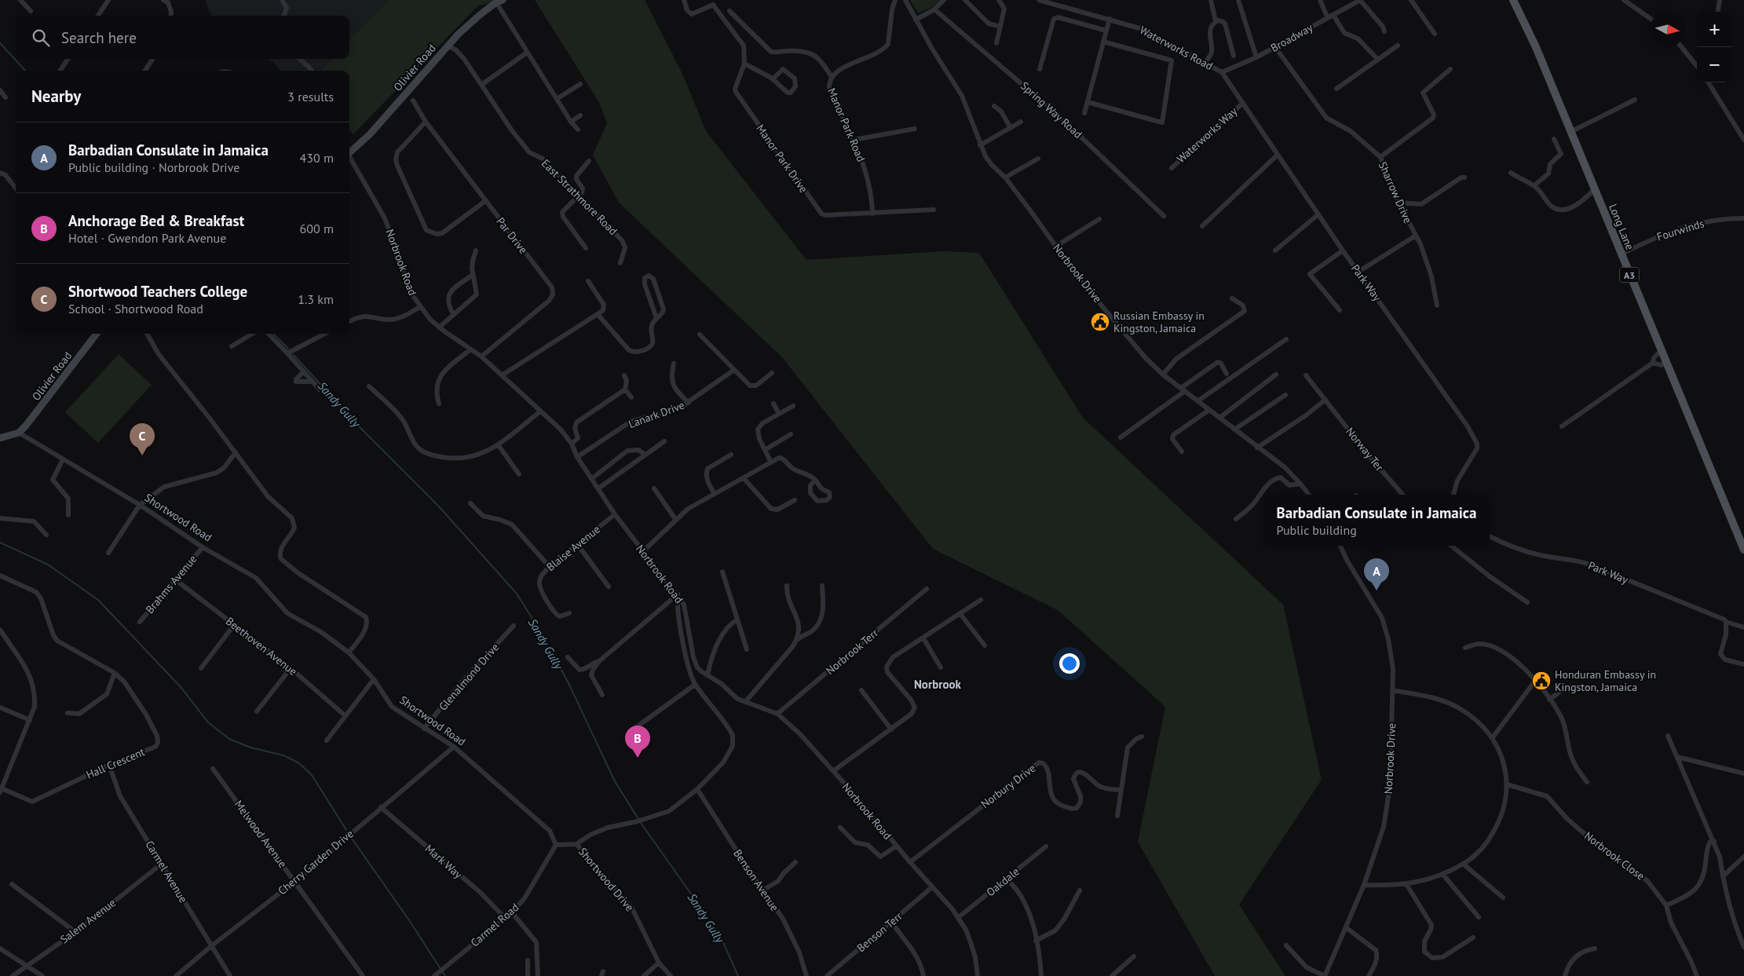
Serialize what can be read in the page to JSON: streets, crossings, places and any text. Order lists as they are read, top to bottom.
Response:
{
  "streets": {
    "main road": ["Olivier Road", "Long Lane", "A3"],
    "street": [
      "Broadway",
      "Waterworks Road",
      "Spring Way Road",
      "Manor Park Road",
      "Waterworks Way",
      "Manor Park Drive",
      "Sharrow Drive",
      "East Strathmore Road",
      "Fourwinds",
      "Par Drive",
      "Norbrook Road",
      "Norbrook Drive",
      "Park Way",
      "Lanark Drive",
      "Norway Ter",
      "Shortwood Road",
      "Blaise Avenue",
      "Brahms Avenue",
      "Beethoven Avenue",
      "Norbrook Terr",
      "Glenalmond Drive",
      "Hall Crescent",
      "Norbury Drive",
      "Melwood Avenue",
      "Norbrook Close",
      "Mark Way",
      "Cherry Garden Drive",
      "Carmel Avenue",
      "Shortwood Drive",
      "Benson Avenue",
      "Oakdale",
      "Salem Avenue",
      "Carmel Road",
      "Benson Terr"
    ]
  },
  "crossings": [
    ["Broadway", "Waterworks Road"],
    ["Broadway", "Sharrow Drive"],
    ["Broadway", "Park Way"],
    ["Waterworks Road", "Park Way"],
    ["Olivier Road", "East Strathmore Road"],
    ["Olivier Road", "Shortwood Road"],
    ["Manor Park Road", "Manor Park Drive"],
    ["Waterworks Way", "Park Way"],
    ["Long Lane", "Fourwinds"],
    ["Par Drive", "Norbrook Road"],
    ["Norbrook Road", "Lanark Drive"],
    ["Norbrook Road", "Blaise Avenue"],
    ["Norbrook Road", "Norbrook Terr"],
    ["Norbrook Road", "Norbury Drive"],
    ["Norbrook Road", "Oakdale"],
    ["Norbrook Road", "Benson Terr"],
    ["Shortwood Road", "Brahms Avenue"],
    ["Shortwood Road", "Glenalmond Drive"],
    ["Shortwood Road", "Cherry Garden Drive"],
    ["Shortwood Road", "Carmel Road"],
    ["Brahms Avenue", "Beethoven Avenue"],
    ["Hall Crescent", "Carmel Avenue"],
    ["Melwood Avenue", "Cherry Garden Drive"],
    ["Mark Way", "Cherry Garden Drive"],
    ["Mark Way", "Carmel Road"],
    ["Cherry Garden Drive", "Carmel Avenue"],
    ["Carmel Avenue", "Salem Avenue"]
  ],
  "districts": ["Norbrook"],
  "water": ["Sandy Gully"],
  "places": {
    "public building": ["Russian Embassy in Kingston, Jamaica", "Honduran Embassy in Kingston, Jamaica"]
  },
  "north": "right",
  "page": {
    "map_buttons": ["+", "−"],
    "search": "Search here",
    "heading": ["Nearby", "3 results"],
    "list": [
      {
        "mark": "A",
        "name": "Barbadian Consulate in Jamaica",
        "note": "Public building · Norbrook Drive",
        "value": "430 m"
      },
      {
        "mark": "B",
        "name": "Anchorage Bed & Breakfast",
        "note": "Hotel · Gwendon Park Avenue",
        "value": "600 m"
      },
      {
        "mark": "C",
        "name": "Shortwood Teachers College",
        "note": "School · Shortwood Road",
        "value": "1.3 km"
      }
    ],
    "pins": ["C", "A", "B"],
    "popup": ["Barbadian Consulate in Jamaica", "Public building"]
  }
}
